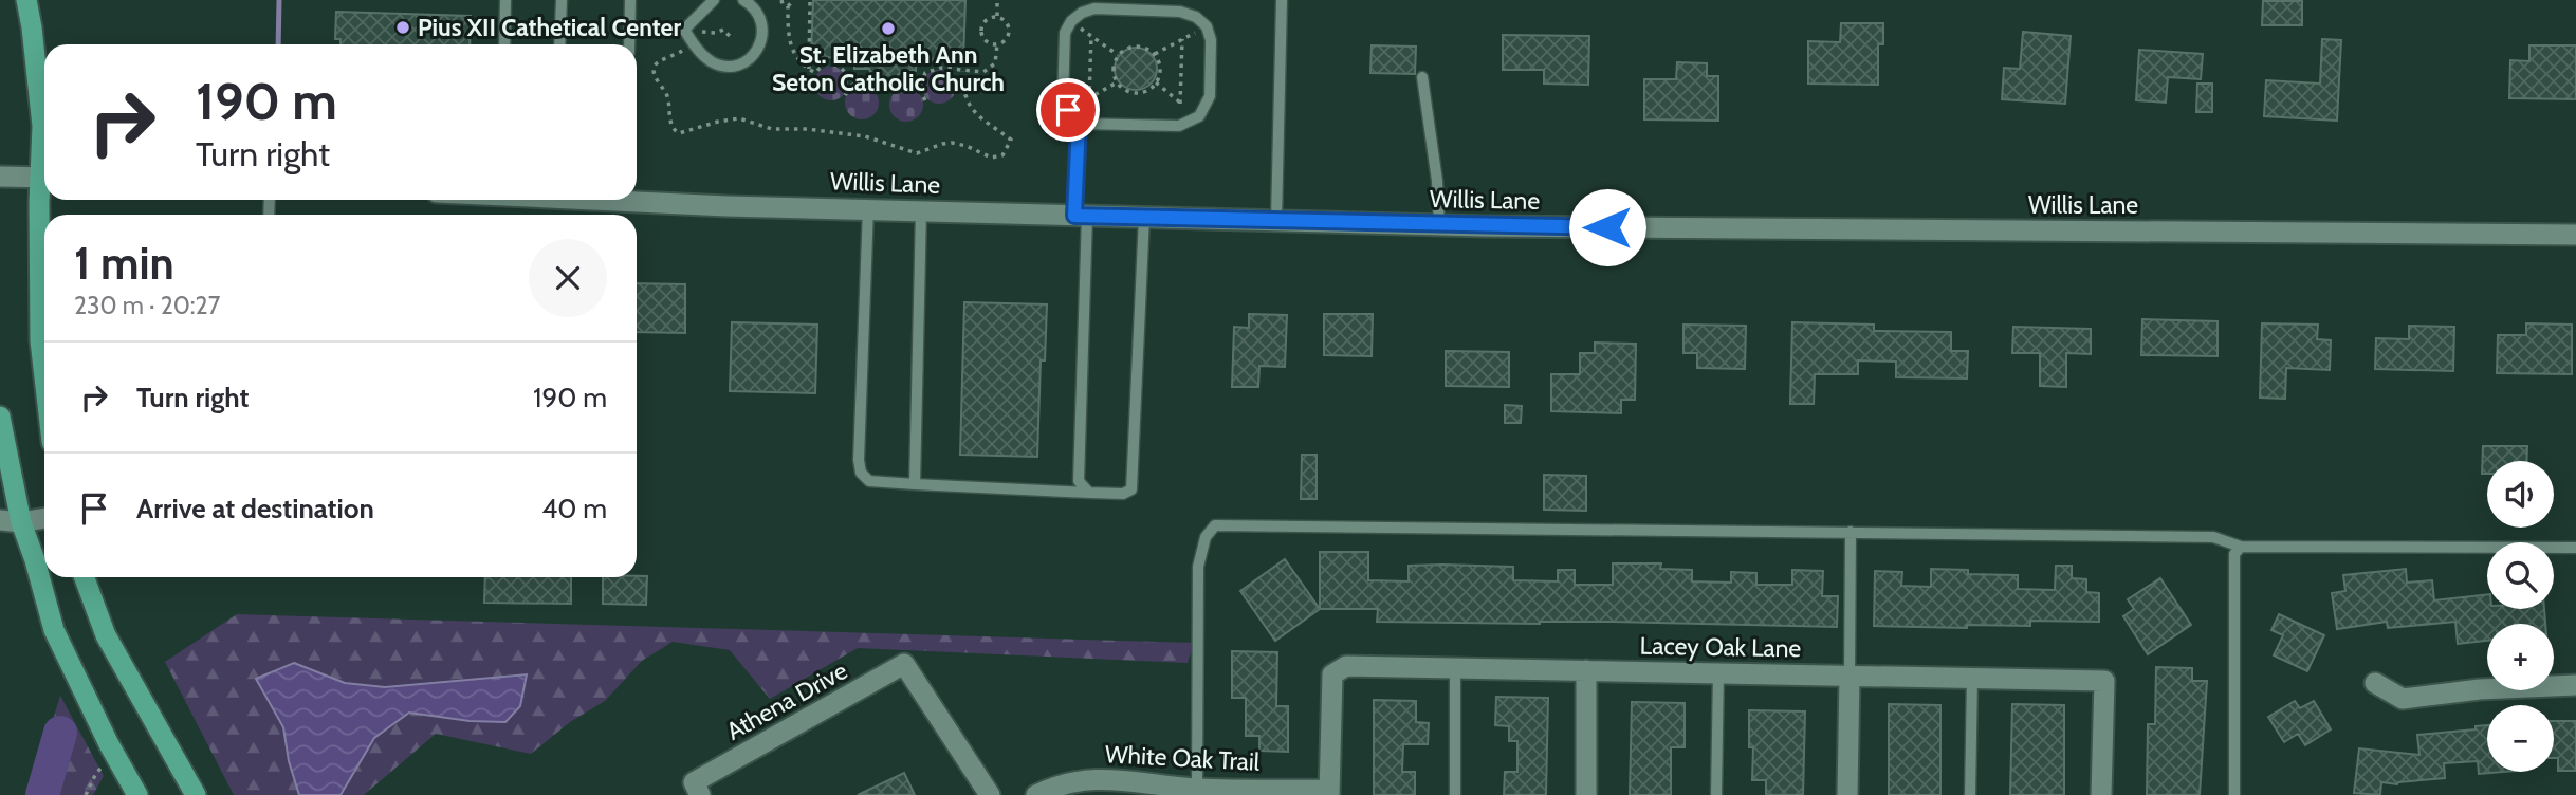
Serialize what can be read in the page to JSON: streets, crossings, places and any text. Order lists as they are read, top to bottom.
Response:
{
  "streets": {
    "street": [
      "Willis Lane",
      "Lacey Oak Lane",
      "Athena Drive",
      "White Oak Trail"
    ]
  },
  "crossings": [
    ["Lacey Oak Lane", "White Oak Trail"]
  ],
  "places": ["Pius XII Cathetical Center", "St. Elizabeth Ann Seton Catholic Church"],
  "page": {
    "turn": ["190 m", "Turn right"],
    "heading": ["1 min", "230 m · 20:27"],
    "list": [
      {
        "name": "Turn right",
        "value": "190 m"
      },
      {
        "name": "Arrive at destination",
        "value": "40 m"
      }
    ],
    "map_buttons": ["+", "−"]
  }
}
